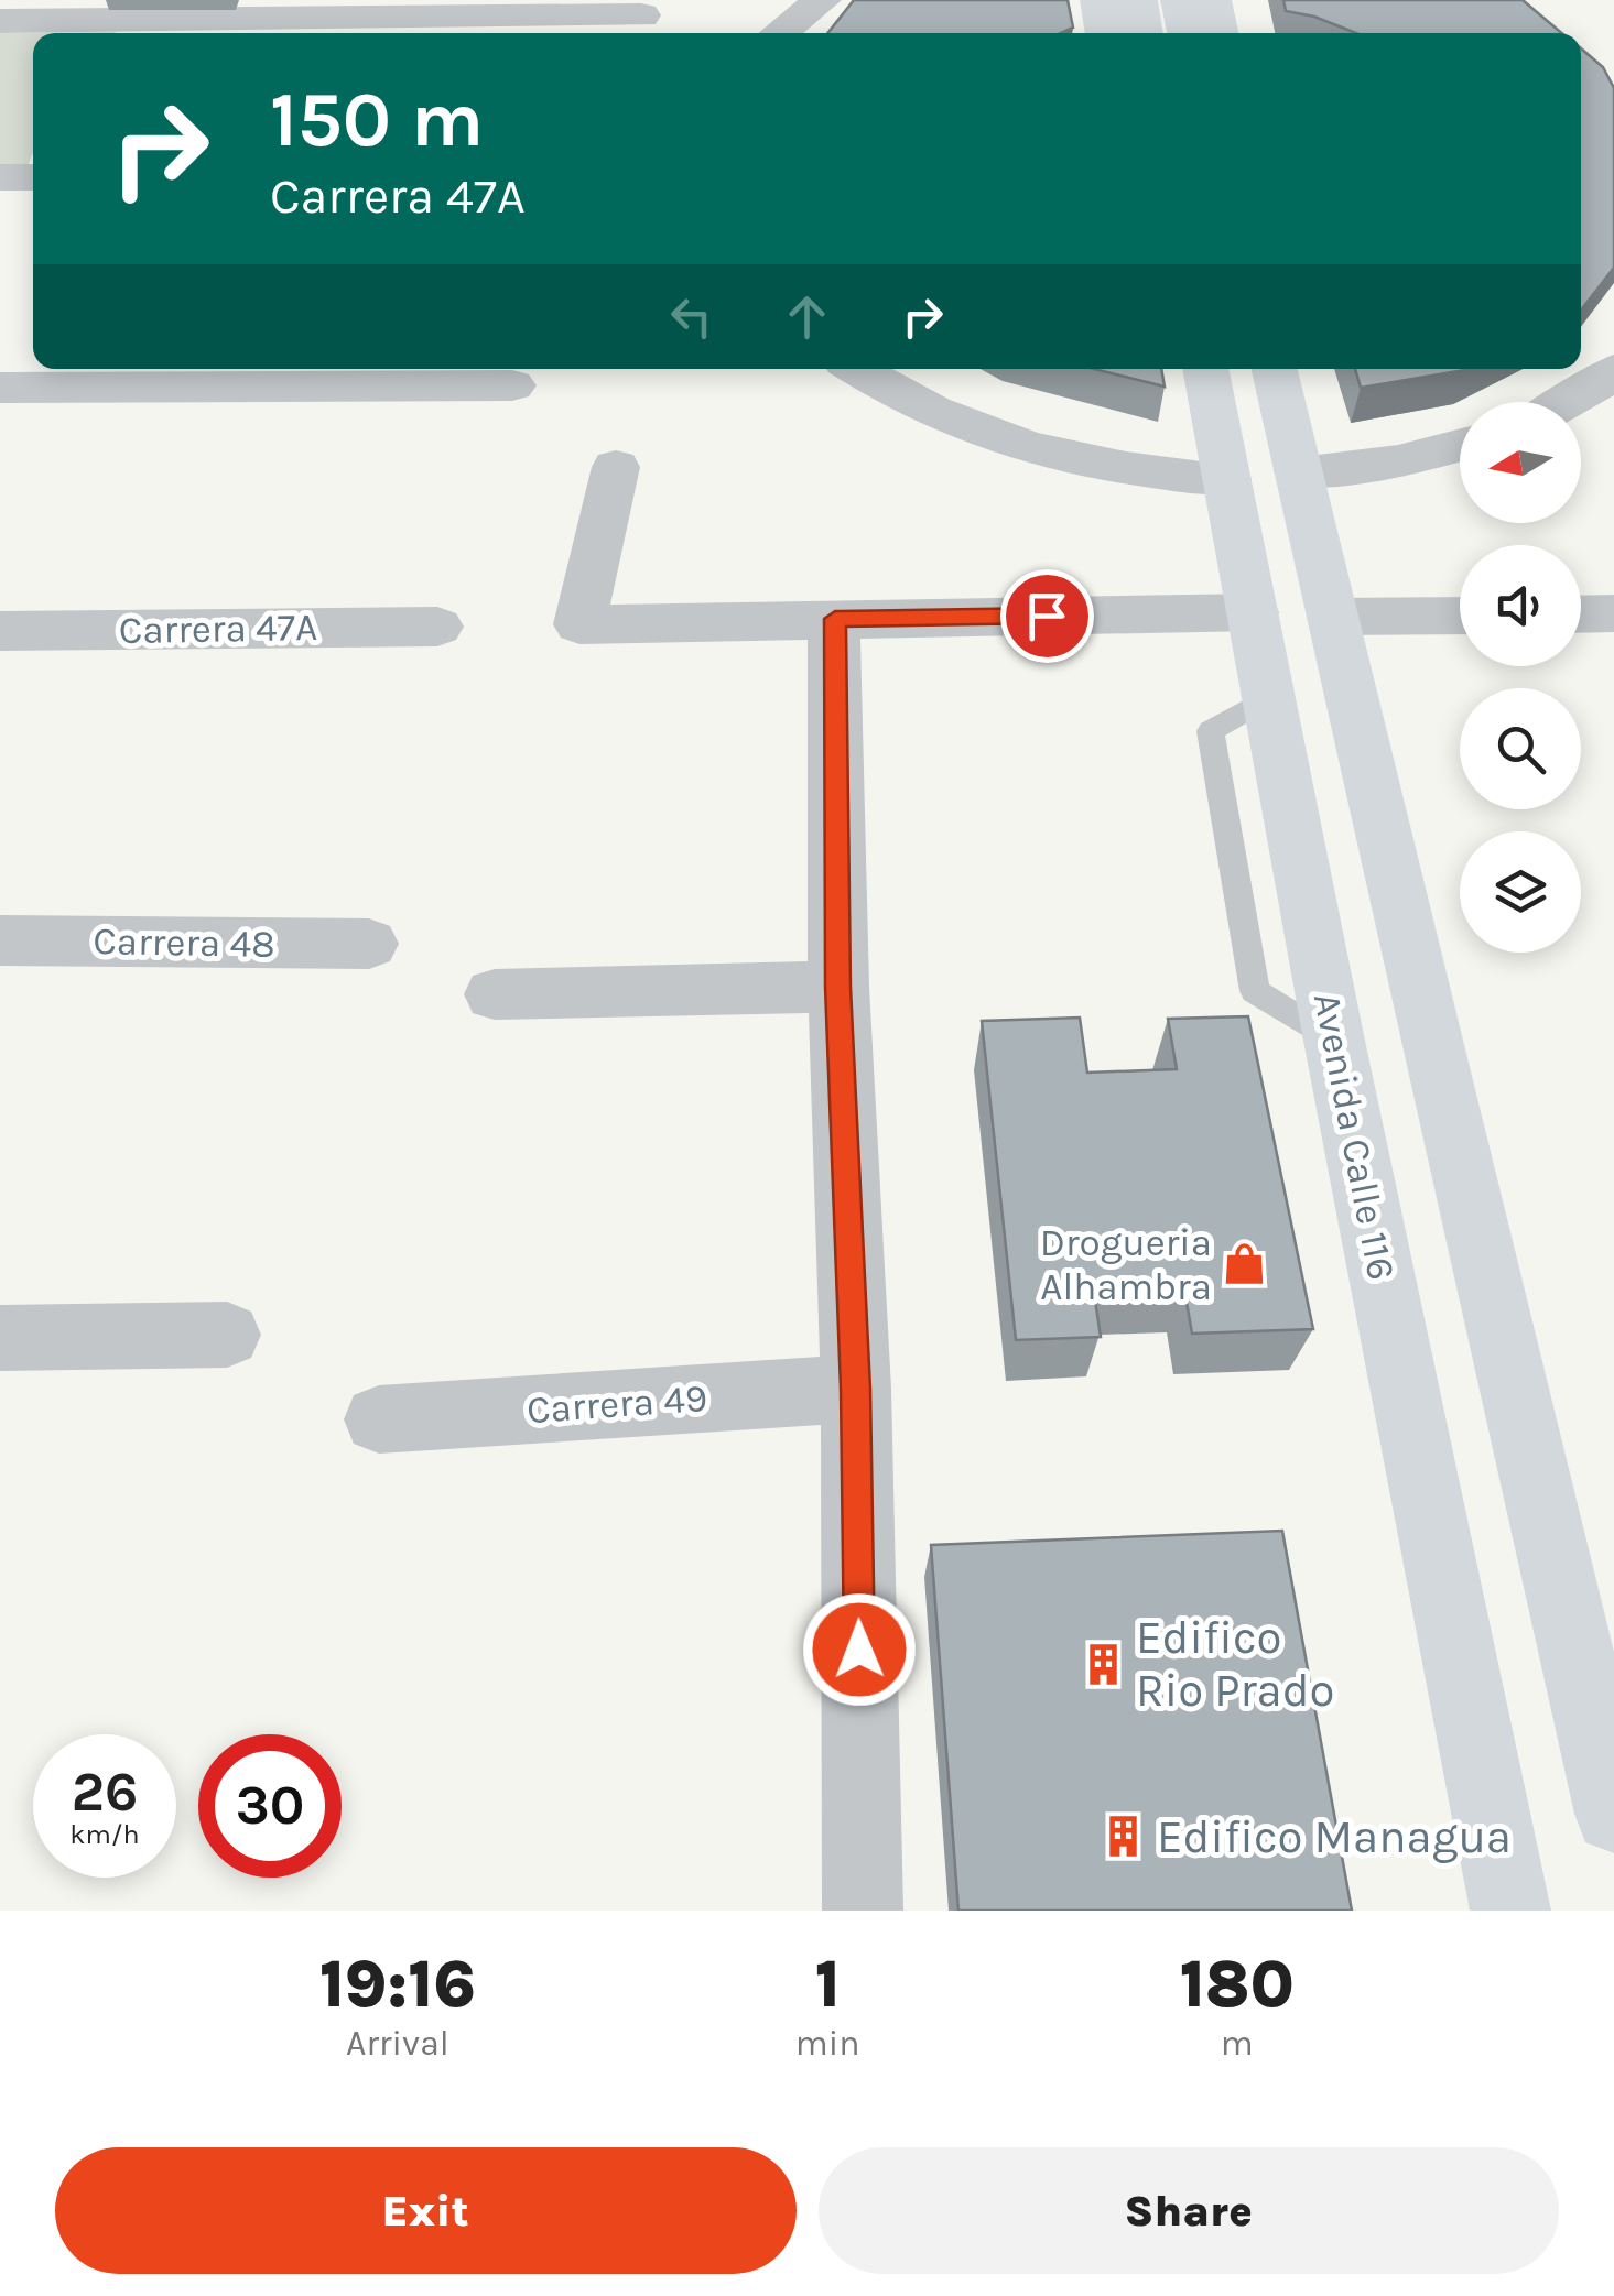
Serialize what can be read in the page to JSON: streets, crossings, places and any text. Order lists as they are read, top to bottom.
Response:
{
  "streets": {
    "main road": ["Avenida Calle 116"],
    "street": ["Carrera 47A", "Carrera 48", "Carrera 49"]
  },
  "places": {
    "shop": ["Drogueria Alhambra"],
    "building": ["Edifico Rio Prado", "Edifico Managua"]
  },
  "north": "left",
  "page": {
    "turn": ["150 m", "Carrera 47A"],
    "speed": "26 km/h",
    "limit": "30",
    "eta": [
      "19:16",
      "Arrival",
      "1",
      "min",
      "180",
      "m"
    ],
    "buttons": ["Exit", "Share"]
  }
}
